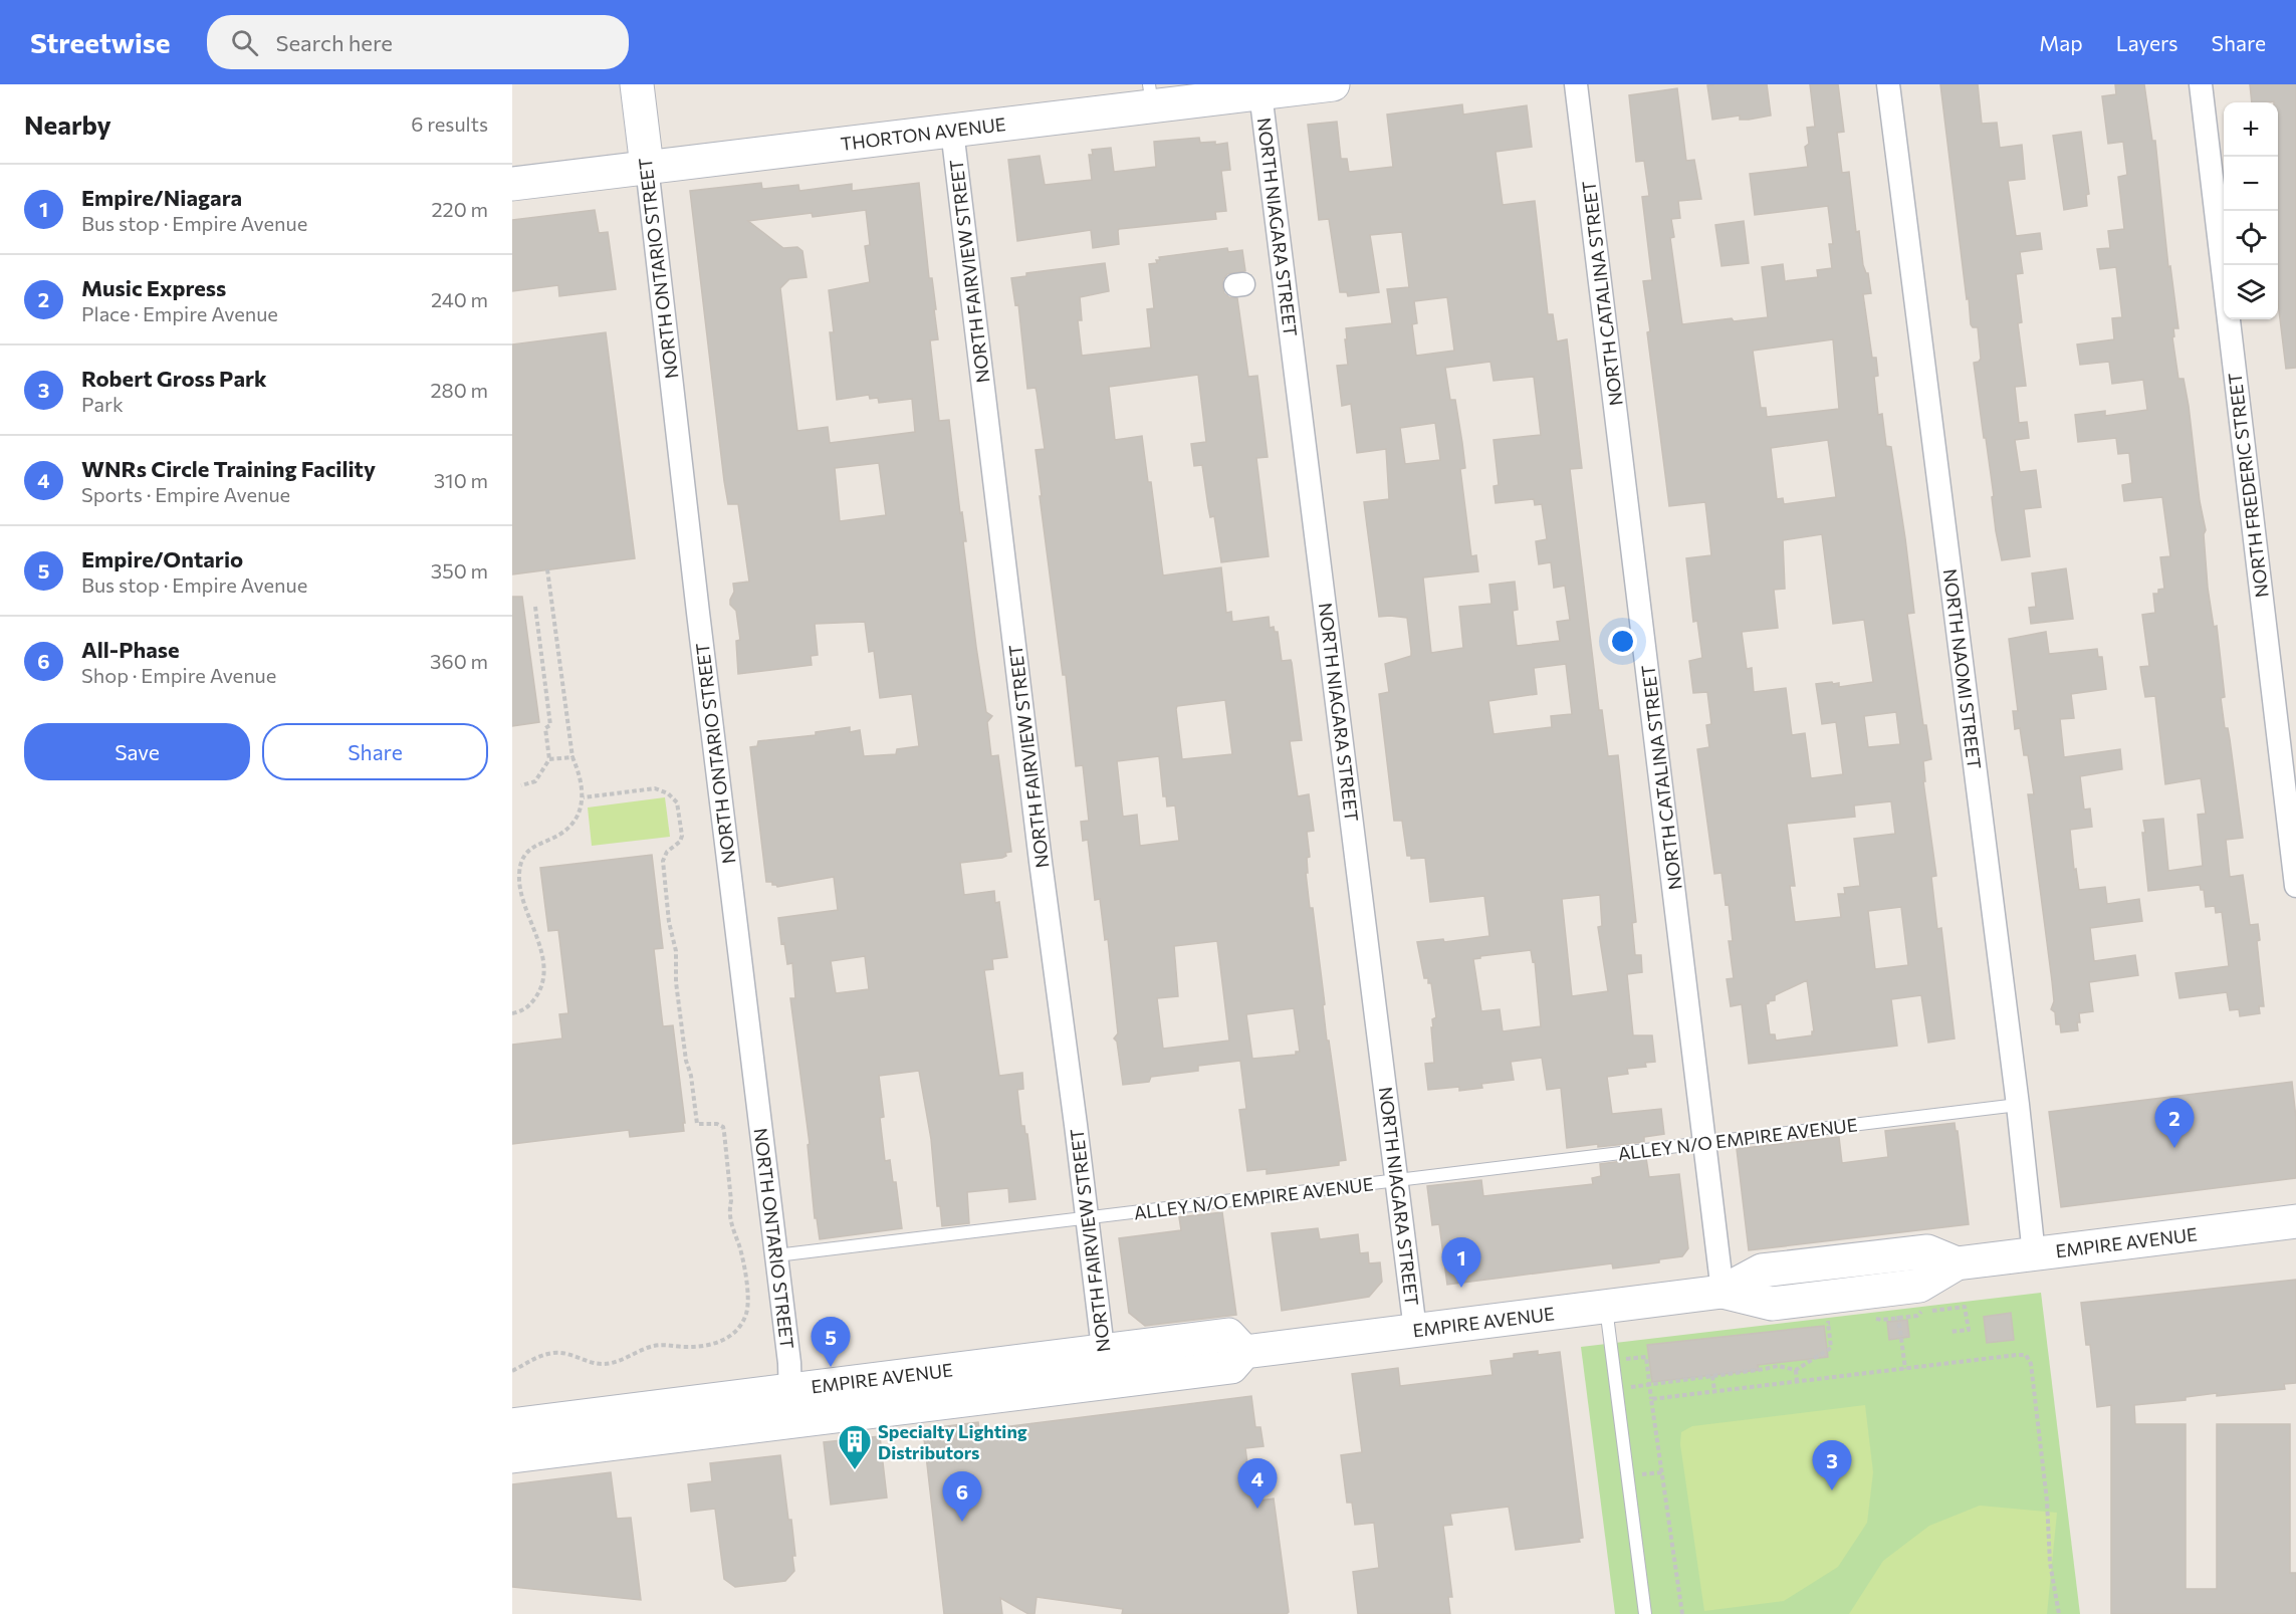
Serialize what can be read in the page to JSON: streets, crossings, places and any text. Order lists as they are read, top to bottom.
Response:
{
  "streets": {
    "main road": ["THORTON AVENUE", "NORTH ONTARIO STREET", "EMPIRE AVENUE"],
    "street": [
      "NORTH NIAGARA STREET",
      "NORTH FAIRVIEW STREET",
      "NORTH CATALINA STREET",
      "NORTH FREDERIC STREET",
      "NORTH NAOMI STREET"
    ],
    "lane": ["ALLEY N/O EMPIRE AVENUE"]
  },
  "crossings": [
    ["THORTON AVENUE", "NORTH NIAGARA STREET"],
    ["THORTON AVENUE", "NORTH ONTARIO STREET"],
    ["THORTON AVENUE", "NORTH FAIRVIEW STREET"],
    ["NORTH NIAGARA STREET", "ALLEY N/O EMPIRE AVENUE"],
    ["NORTH NIAGARA STREET", "EMPIRE AVENUE"],
    ["NORTH ONTARIO STREET", "ALLEY N/O EMPIRE AVENUE"],
    ["NORTH ONTARIO STREET", "EMPIRE AVENUE"],
    ["NORTH FAIRVIEW STREET", "ALLEY N/O EMPIRE AVENUE"],
    ["NORTH FAIRVIEW STREET", "EMPIRE AVENUE"],
    ["NORTH CATALINA STREET", "ALLEY N/O EMPIRE AVENUE"],
    ["NORTH CATALINA STREET", "EMPIRE AVENUE"],
    ["NORTH NAOMI STREET", "ALLEY N/O EMPIRE AVENUE"],
    ["NORTH NAOMI STREET", "EMPIRE AVENUE"]
  ],
  "places": {
    "building": ["Specialty Lighting Distributors"]
  },
  "page": {
    "header": "Streetwise",
    "search": "Search here",
    "nav": ["Map", "Layers", "Share"],
    "heading": ["Nearby", "6 results"],
    "map_buttons": ["+", "−"],
    "list": [
      {
        "mark": "1",
        "name": "Empire/Niagara",
        "note": "Bus stop · Empire Avenue",
        "value": "220 m"
      },
      {
        "mark": "2",
        "name": "Music Express",
        "note": "Place · Empire Avenue",
        "value": "240 m"
      },
      {
        "mark": "3",
        "name": "Robert Gross Park",
        "note": "Park",
        "value": "280 m"
      },
      {
        "mark": "4",
        "name": "WNRs Circle Training Facility",
        "note": "Sports · Empire Avenue",
        "value": "310 m"
      },
      {
        "mark": "5",
        "name": "Empire/Ontario",
        "note": "Bus stop · Empire Avenue",
        "value": "350 m"
      },
      {
        "mark": "6",
        "name": "All-Phase",
        "note": "Shop · Empire Avenue",
        "value": "360 m"
      }
    ],
    "buttons": ["Save", "Share"],
    "pins": [
      "2",
      "1",
      "5",
      "3",
      "4",
      "6"
    ]
  }
}
